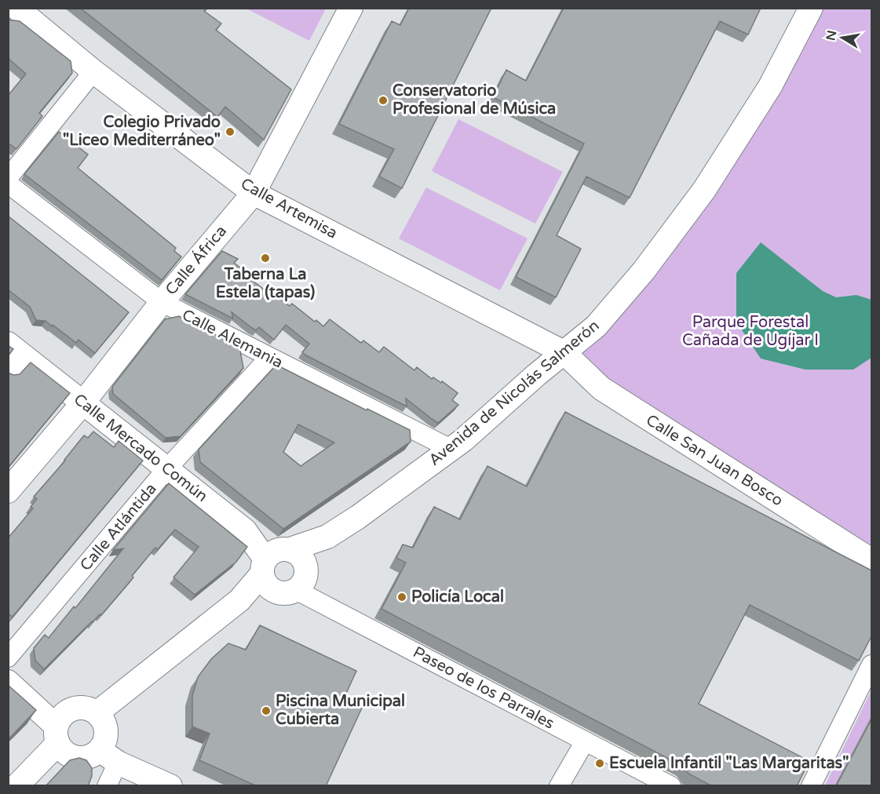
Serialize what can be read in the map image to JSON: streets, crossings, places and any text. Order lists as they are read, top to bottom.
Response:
{
  "streets": {
    "street": [
      "Calle Artemisa",
      "Calle África",
      "Calle Alemania",
      "Avenida de Nicolás Salmerón",
      "Calle Mercado Común",
      "Calle San Juan Bosco",
      "Calle Atlántida",
      "Paseo de los Parrales"
    ]
  },
  "crossings": [
    ["Calle Artemisa", "Calle África"],
    ["Calle Artemisa", "Avenida de Nicolás Salmerón"],
    ["Calle Artemisa", "Calle San Juan Bosco"],
    ["Calle África", "Calle Alemania"],
    ["Calle África", "Calle Mercado Común"],
    ["Calle Alemania", "Avenida de Nicolás Salmerón"],
    ["Calle Alemania", "Calle Atlántida"],
    ["Avenida de Nicolás Salmerón", "Calle Mercado Común"],
    ["Avenida de Nicolás Salmerón", "Calle San Juan Bosco"],
    ["Avenida de Nicolás Salmerón", "Paseo de los Parrales"],
    ["Calle Mercado Común", "Calle Atlántida"],
    ["Calle Mercado Común", "Paseo de los Parrales"]
  ],
  "parks": ["Parque Forestal Cañada de Ugíjar I"],
  "places": [
    "Conservatorio Profesional de Música",
    "Colegio Privado \"Liceo Mediterráneo\"",
    "Taberna La Estela (tapas)",
    "Policía Local",
    "Piscina Municipal Cubierta",
    "Escuela Infantil \"Las Margaritas\""
  ],
  "north": "left"
}
